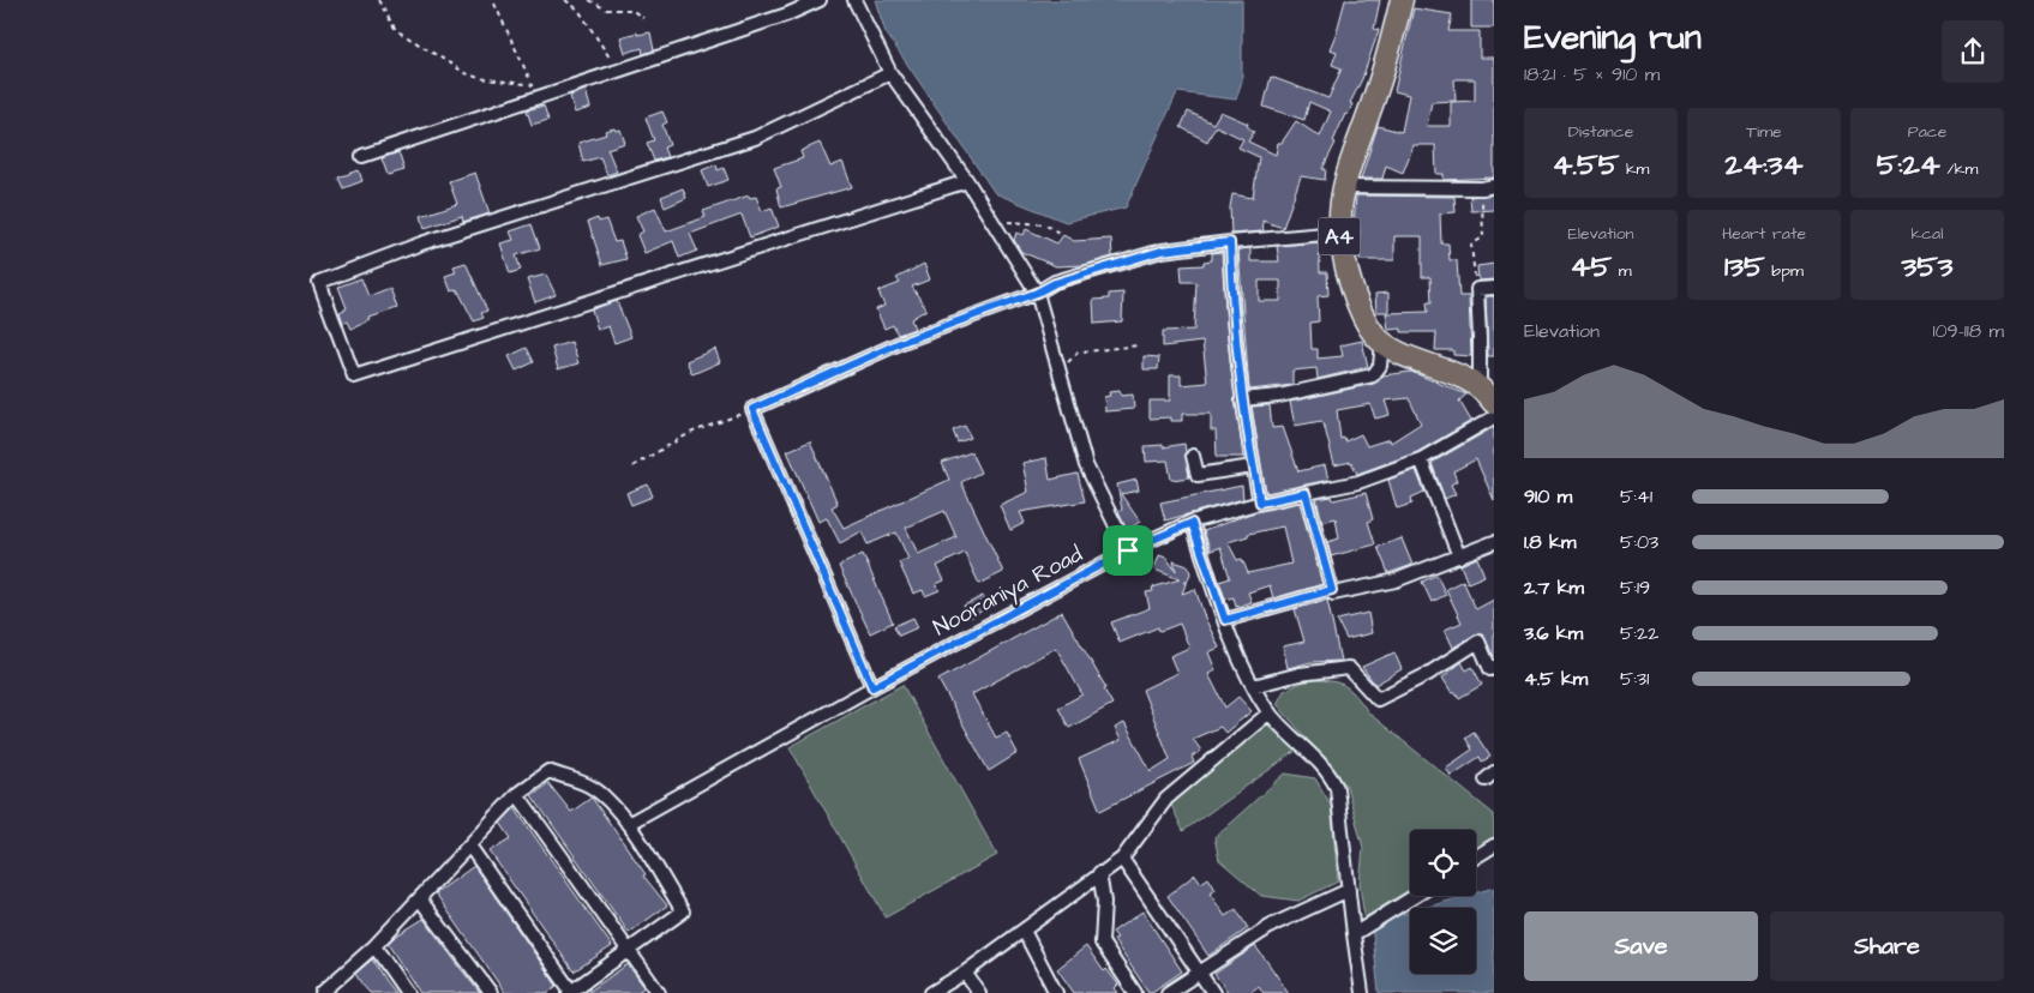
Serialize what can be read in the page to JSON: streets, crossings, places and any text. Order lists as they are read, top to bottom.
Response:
{
  "streets": {
    "highway": ["A4"],
    "street": ["Nooraniya Road"]
  },
  "crossings": [
    ["A4", "Nooraniya Road"]
  ],
  "page": {
    "heading": ["Evening run", "18:21 · 5 × 910 m"],
    "stats": [
      ["Distance", "4.55 km"],
      ["Time", "24:34"],
      ["Pace", "5:24 /km"],
      ["Elevation", "45 m"],
      ["Heart rate", "135 bpm"],
      ["kcal", "353"]
    ],
    "chart": ["Elevation", "109–118 m"],
    "list": [
      {
        "name": "910 m",
        "note": "5:41"
      },
      {
        "name": "1.8 km",
        "note": "5:03"
      },
      {
        "name": "2.7 km",
        "note": "5:19"
      },
      {
        "name": "3.6 km",
        "note": "5:22"
      },
      {
        "name": "4.5 km",
        "note": "5:31"
      }
    ],
    "buttons": ["Save", "Share"]
  }
}
